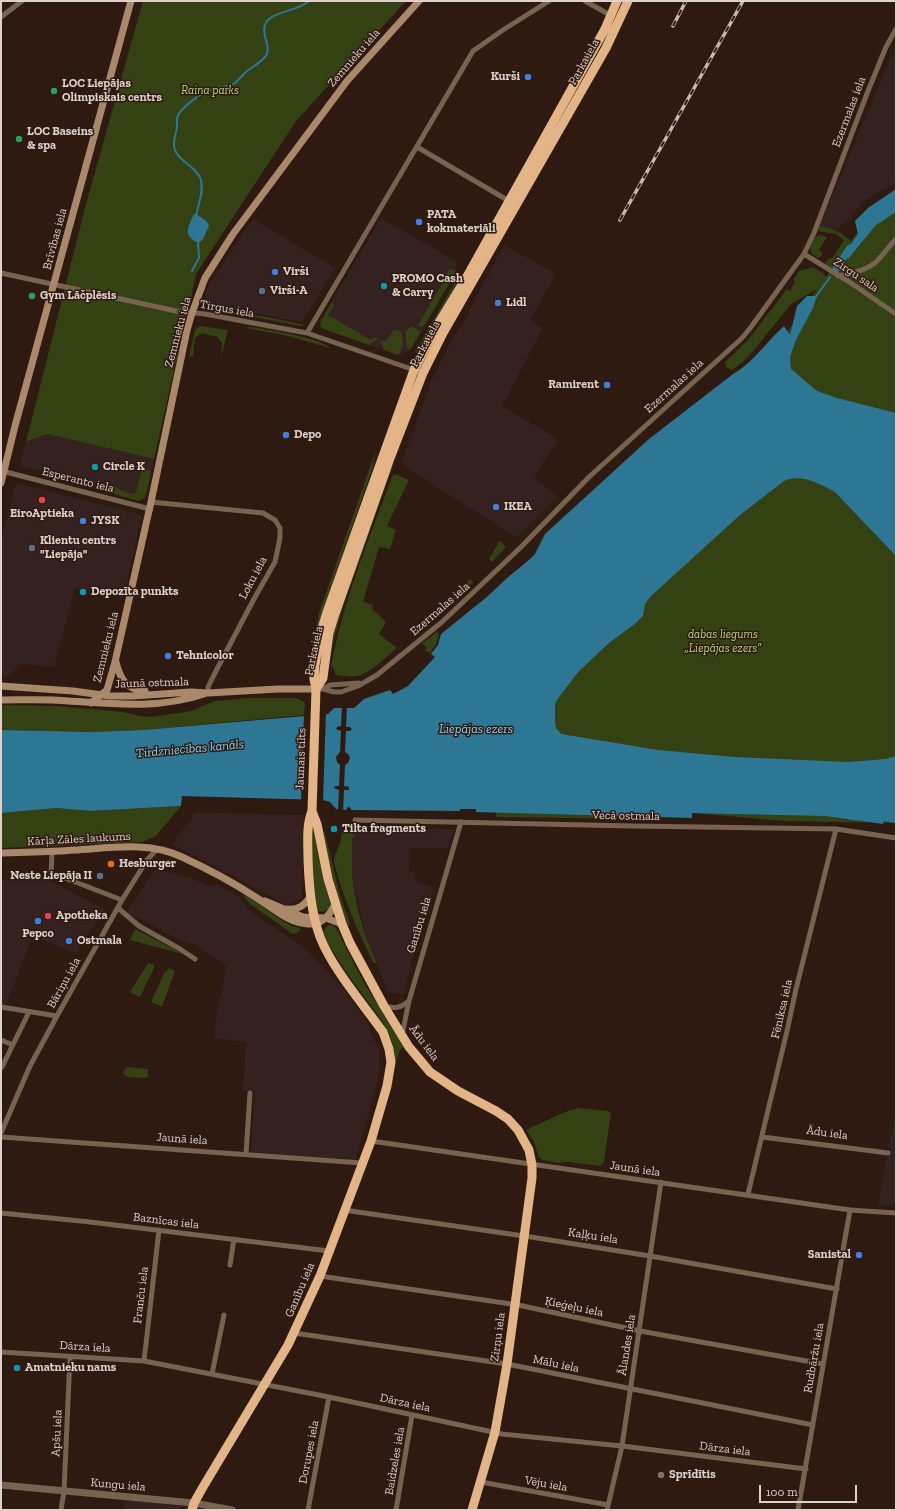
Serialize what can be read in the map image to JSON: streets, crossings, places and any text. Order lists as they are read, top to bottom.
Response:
{
  "streets": {
    "highway": [
      "Parka iela",
      "Jaunais tilts",
      "Ganību iela",
      "Ādu iela",
      "Zirņu iela"
    ],
    "main road": [
      "Zemnieku iela",
      "Brīvības iela",
      "Jaunā ostmala",
      "Kārļa Zāles laukums"
    ],
    "street": [
      "Ezermalas iela",
      "Zirgu sala",
      "Tirgus iela",
      "Esperanto iela",
      "Loku iela",
      "Vecā ostmala",
      "Bāriņu iela",
      "Fēniksa iela",
      "Jaunā iela",
      "Baznīcas iela",
      "Kaļķu iela",
      "Franču iela",
      "Ķieģeļu iela",
      "Ālandes iela",
      "Dārza iela",
      "Rudbāržu iela",
      "Mālu iela",
      "Apšu iela",
      "Dorupes iela",
      "Baidzeles iela",
      "Vēju iela",
      "Kungu iela"
    ]
  },
  "crossings": [
    ["Zemnieku iela", "Tirgus iela"],
    ["Zemnieku iela", "Esperanto iela"],
    ["Zemnieku iela", "Loku iela"],
    ["Zemnieku iela", "Jaunā ostmala"],
    ["Parka iela", "Ezermalas iela"],
    ["Parka iela", "Tirgus iela"],
    ["Parka iela", "Jaunā ostmala"],
    ["Parka iela", "Jaunais tilts"],
    ["Ezermalas iela", "Zirgu sala"],
    ["Ezermalas iela", "Jaunā ostmala"],
    ["Ezermalas iela", "Jaunais tilts"],
    ["Brīvības iela", "Tirgus iela"],
    ["Brīvības iela", "Esperanto iela"],
    ["Esperanto iela", "Loku iela"],
    ["Loku iela", "Jaunā ostmala"],
    ["Jaunā ostmala", "Jaunais tilts"],
    ["Vecā ostmala", "Ganību iela"],
    ["Vecā ostmala", "Fēniksa iela"],
    ["Kārļa Zāles laukums", "Bāriņu iela"],
    ["Ganību iela", "Ādu iela"],
    ["Ganību iela", "Jaunā iela"],
    ["Ganību iela", "Baznīcas iela"],
    ["Ganību iela", "Kaļķu iela"],
    ["Ganību iela", "Ķieģeļu iela"],
    ["Ganību iela", "Dārza iela"],
    ["Ganību iela", "Mālu iela"],
    ["Ganību iela", "Kungu iela"],
    ["Fēniksa iela", "Ādu iela"],
    ["Fēniksa iela", "Jaunā iela"],
    ["Ādu iela", "Jaunā iela"],
    ["Ādu iela", "Zirņu iela"],
    ["Jaunā iela", "Zirņu iela"],
    ["Jaunā iela", "Ālandes iela"],
    ["Jaunā iela", "Rudbāržu iela"],
    ["Baznīcas iela", "Franču iela"],
    ["Kaļķu iela", "Zirņu iela"],
    ["Kaļķu iela", "Ālandes iela"],
    ["Kaļķu iela", "Rudbāržu iela"],
    ["Franču iela", "Dārza iela"],
    ["Ķieģeļu iela", "Zirņu iela"],
    ["Ķieģeļu iela", "Ālandes iela"],
    ["Ķieģeļu iela", "Rudbāržu iela"],
    ["Zirņu iela", "Dārza iela"],
    ["Zirņu iela", "Mālu iela"],
    ["Zirņu iela", "Vēju iela"],
    ["Ālandes iela", "Dārza iela"],
    ["Ālandes iela", "Mālu iela"],
    ["Ālandes iela", "Vēju iela"],
    ["Dārza iela", "Rudbāržu iela"],
    ["Dārza iela", "Apšu iela"],
    ["Dārza iela", "Dorupes iela"],
    ["Dārza iela", "Baidzeles iela"],
    ["Rudbāržu iela", "Mālu iela"],
    ["Apšu iela", "Kungu iela"]
  ],
  "water": ["Liepājas ezers", "Tirdzniecības kanāls"],
  "parks": ["Raiņa parks", "dabas liegums „Liepājas ezers”"],
  "places": [
    "Kurši",
    "LOC Liepājas Olimpiskais centrs",
    "LOC Baseins & spa",
    "PATA kokmateriāli",
    "Virši",
    "PROMO Cash & Carry",
    "Virši-A",
    "Gym Lāčplēsis",
    "Lidl",
    "Ramirent",
    "Depo",
    "Circle K",
    "EiroAptieka",
    "IKEA",
    "JYSK",
    "Klientu centrs \"Liepāja\"",
    "Depozīta punkts",
    "Tehnicolor",
    "Tilta fragments",
    "Hesburger",
    "Neste Liepāja II",
    "Apotheka",
    "Pepco",
    "Ostmala",
    "Sanistal",
    "Amatnieku nams",
    "Sprīdītis"
  ],
  "scale_bar": "100 m"
}
